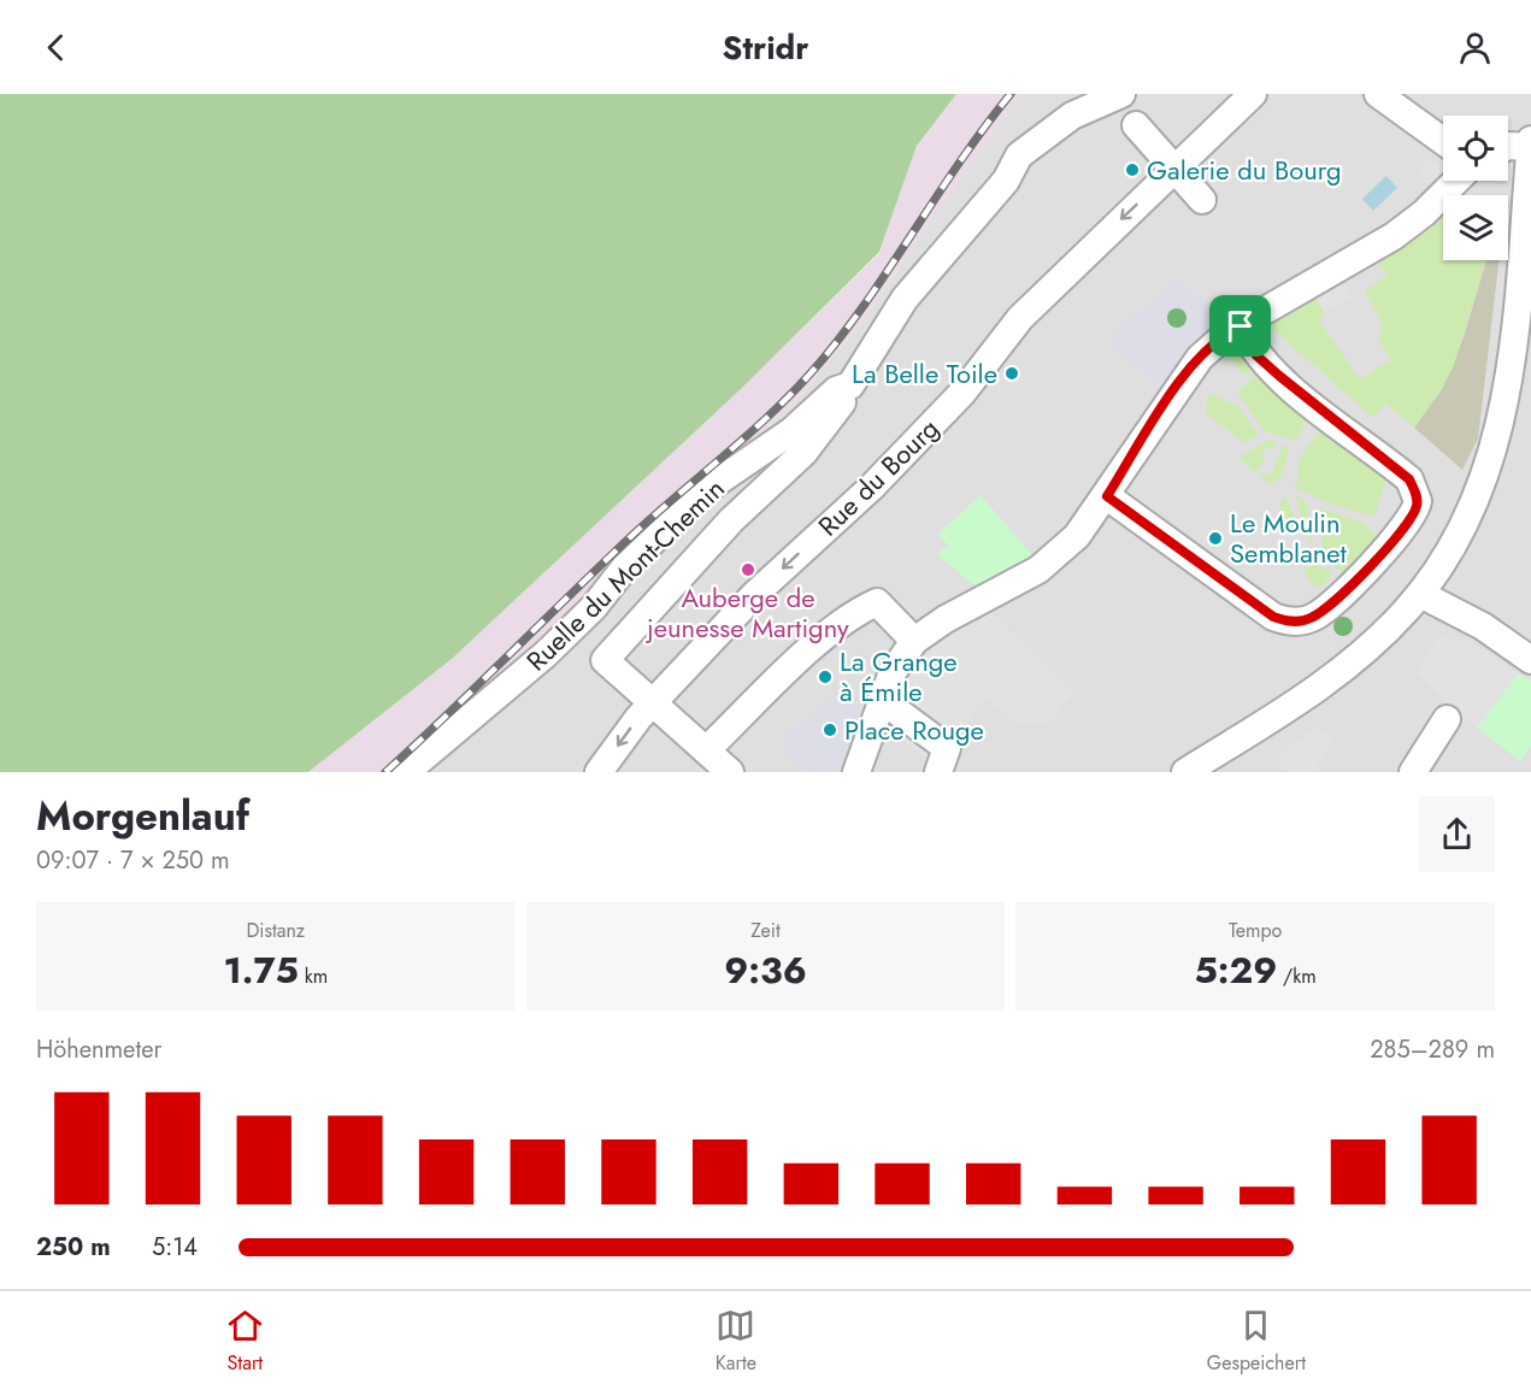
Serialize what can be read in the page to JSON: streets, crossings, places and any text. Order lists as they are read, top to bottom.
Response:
{
  "streets": {
    "street": ["Rue du Bourg", "Ruelle du Mont-Chemin"]
  },
  "crossings": [
    ["Rue du Bourg", "Ruelle du Mont-Chemin"]
  ],
  "places": [
    "Galerie du Bourg",
    "La Belle Toile",
    "Le Moulin Semblanet",
    "Auberge de jeunesse Martigny",
    "La Grange à Émile",
    "Place Rouge"
  ],
  "page": {
    "header": "Stridr",
    "heading": ["Morgenlauf", "09:07 · 7 × 250 m"],
    "stats": [
      ["Distanz", "1.75 km"],
      ["Zeit", "9:36"],
      ["Tempo", "5:29 /km"]
    ],
    "chart": ["Höhenmeter", "285–289 m"],
    "list": [
      {
        "name": "250 m",
        "note": "5:14"
      }
    ],
    "tabs": ["Start", "Karte", "Gespeichert"]
  }
}
